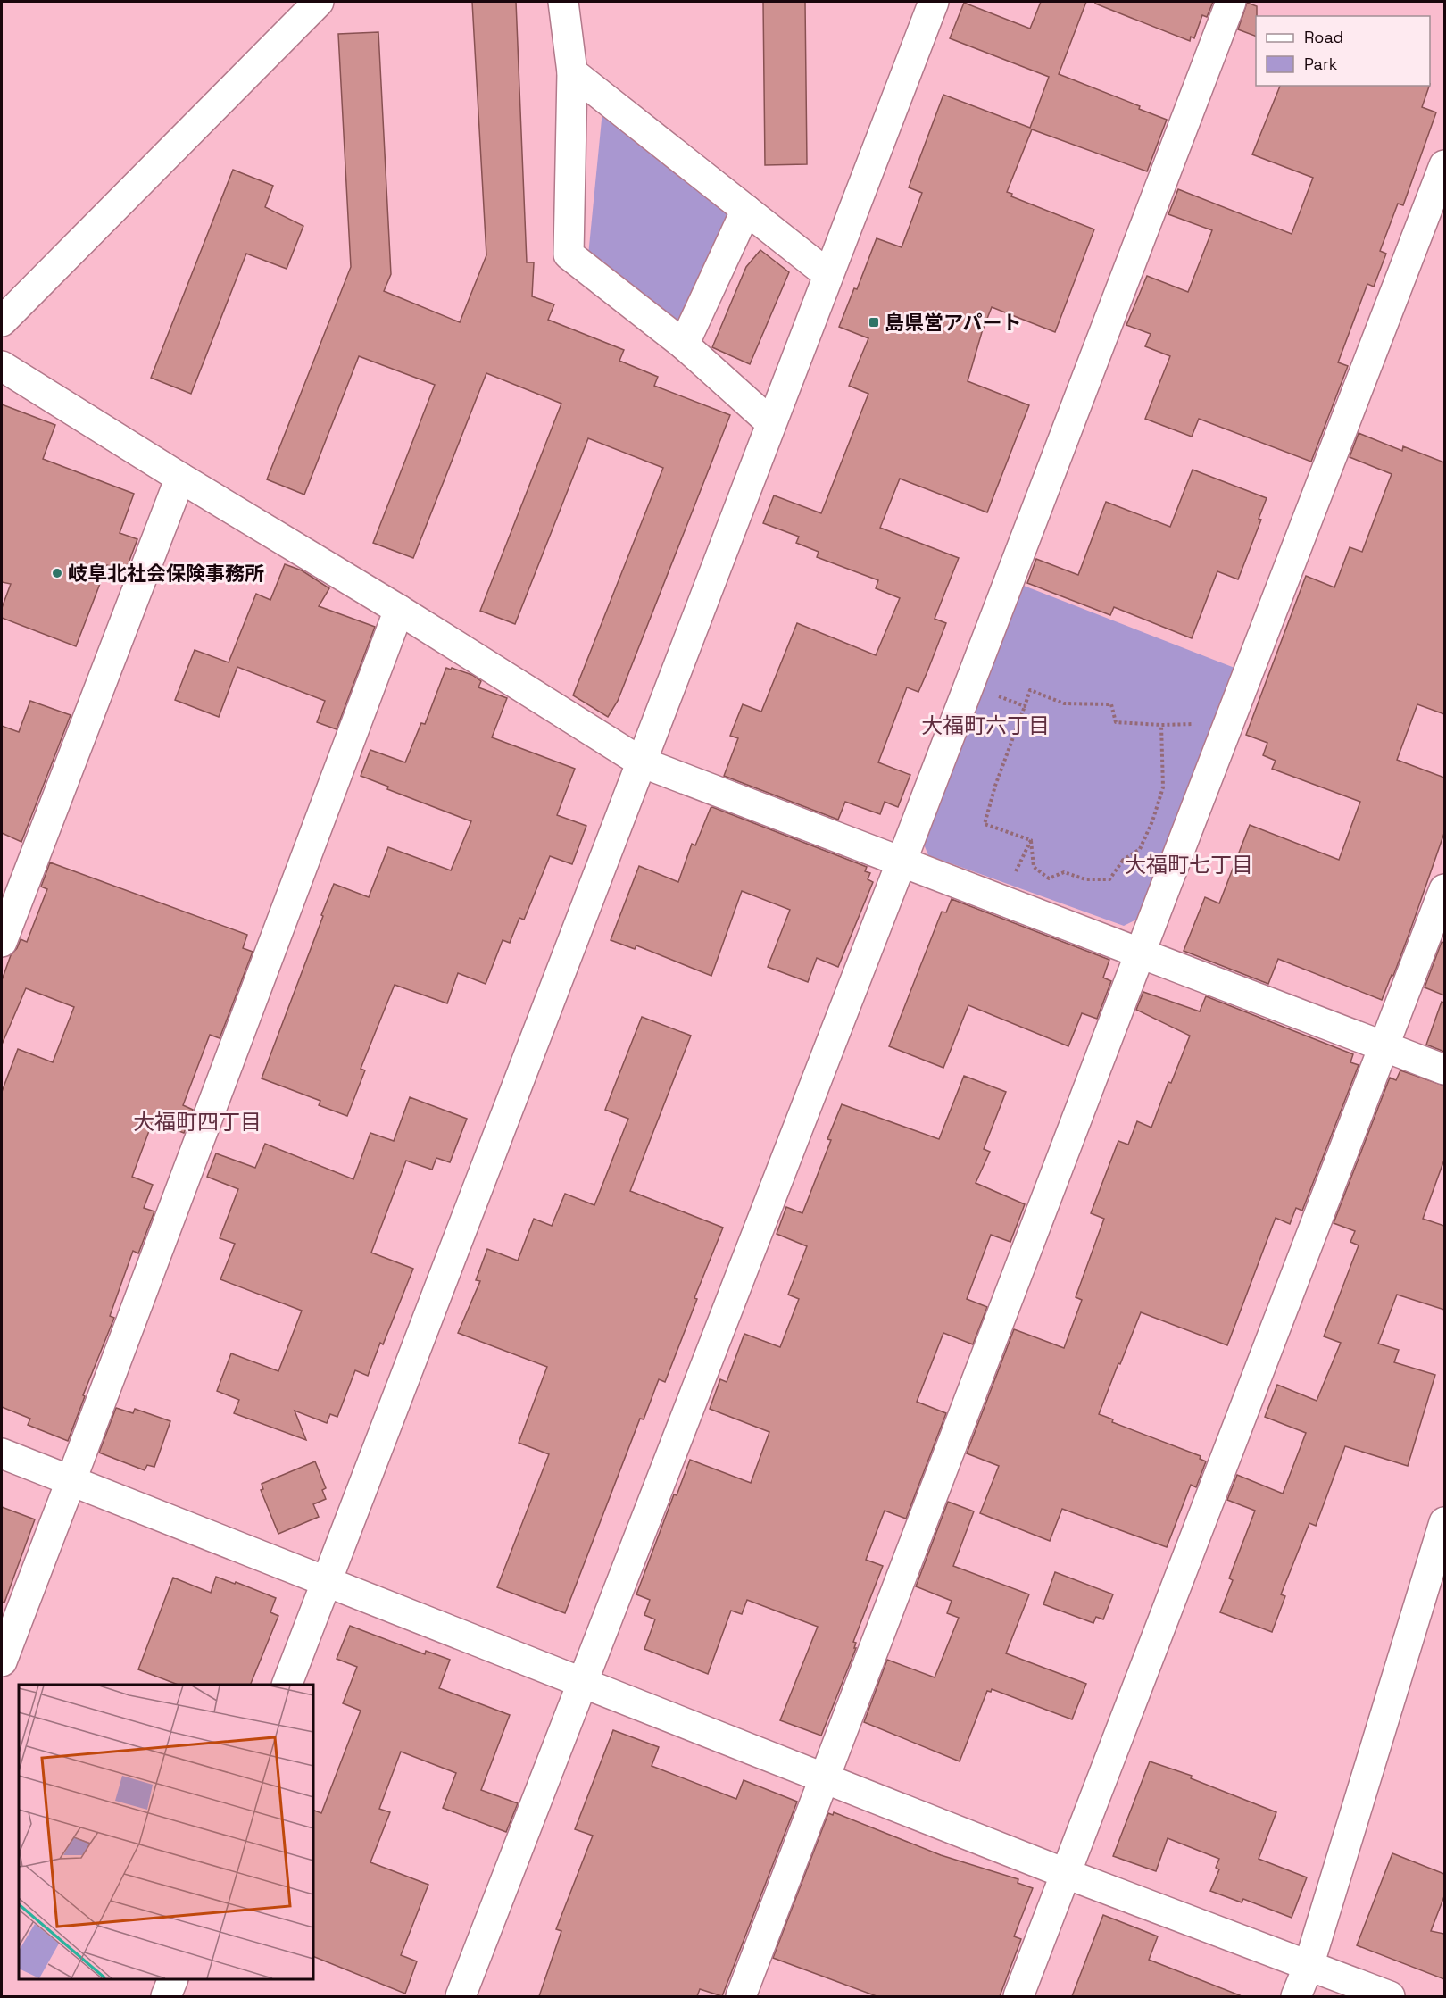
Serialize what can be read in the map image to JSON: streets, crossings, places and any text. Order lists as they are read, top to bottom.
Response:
{
  "districts": ["大福町六丁目", "大福町七丁目", "大福町四丁目"],
  "places": {
    "transit": ["島県営アパート"],
    "other": ["岐阜北社会保険事務所"]
  },
  "legend": ["Road", "Park"]
}
